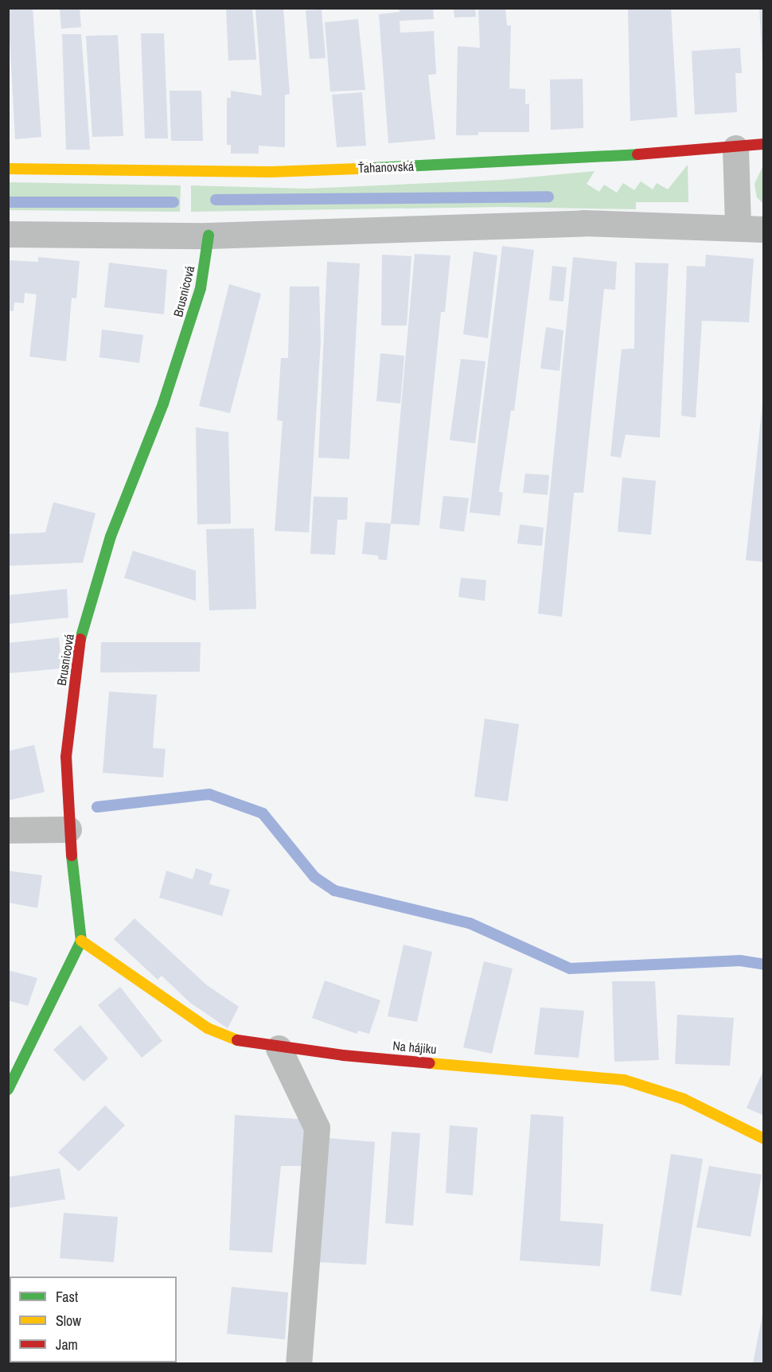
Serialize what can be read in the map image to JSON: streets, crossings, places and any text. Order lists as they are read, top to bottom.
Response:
{
  "streets": {
    "street": ["Ťahanovská", "Brusnicová", "Na hájiku"]
  },
  "crossings": [
    ["Brusnicová", "Na hájiku"]
  ],
  "legend": ["Fast", "Slow", "Jam"]
}
